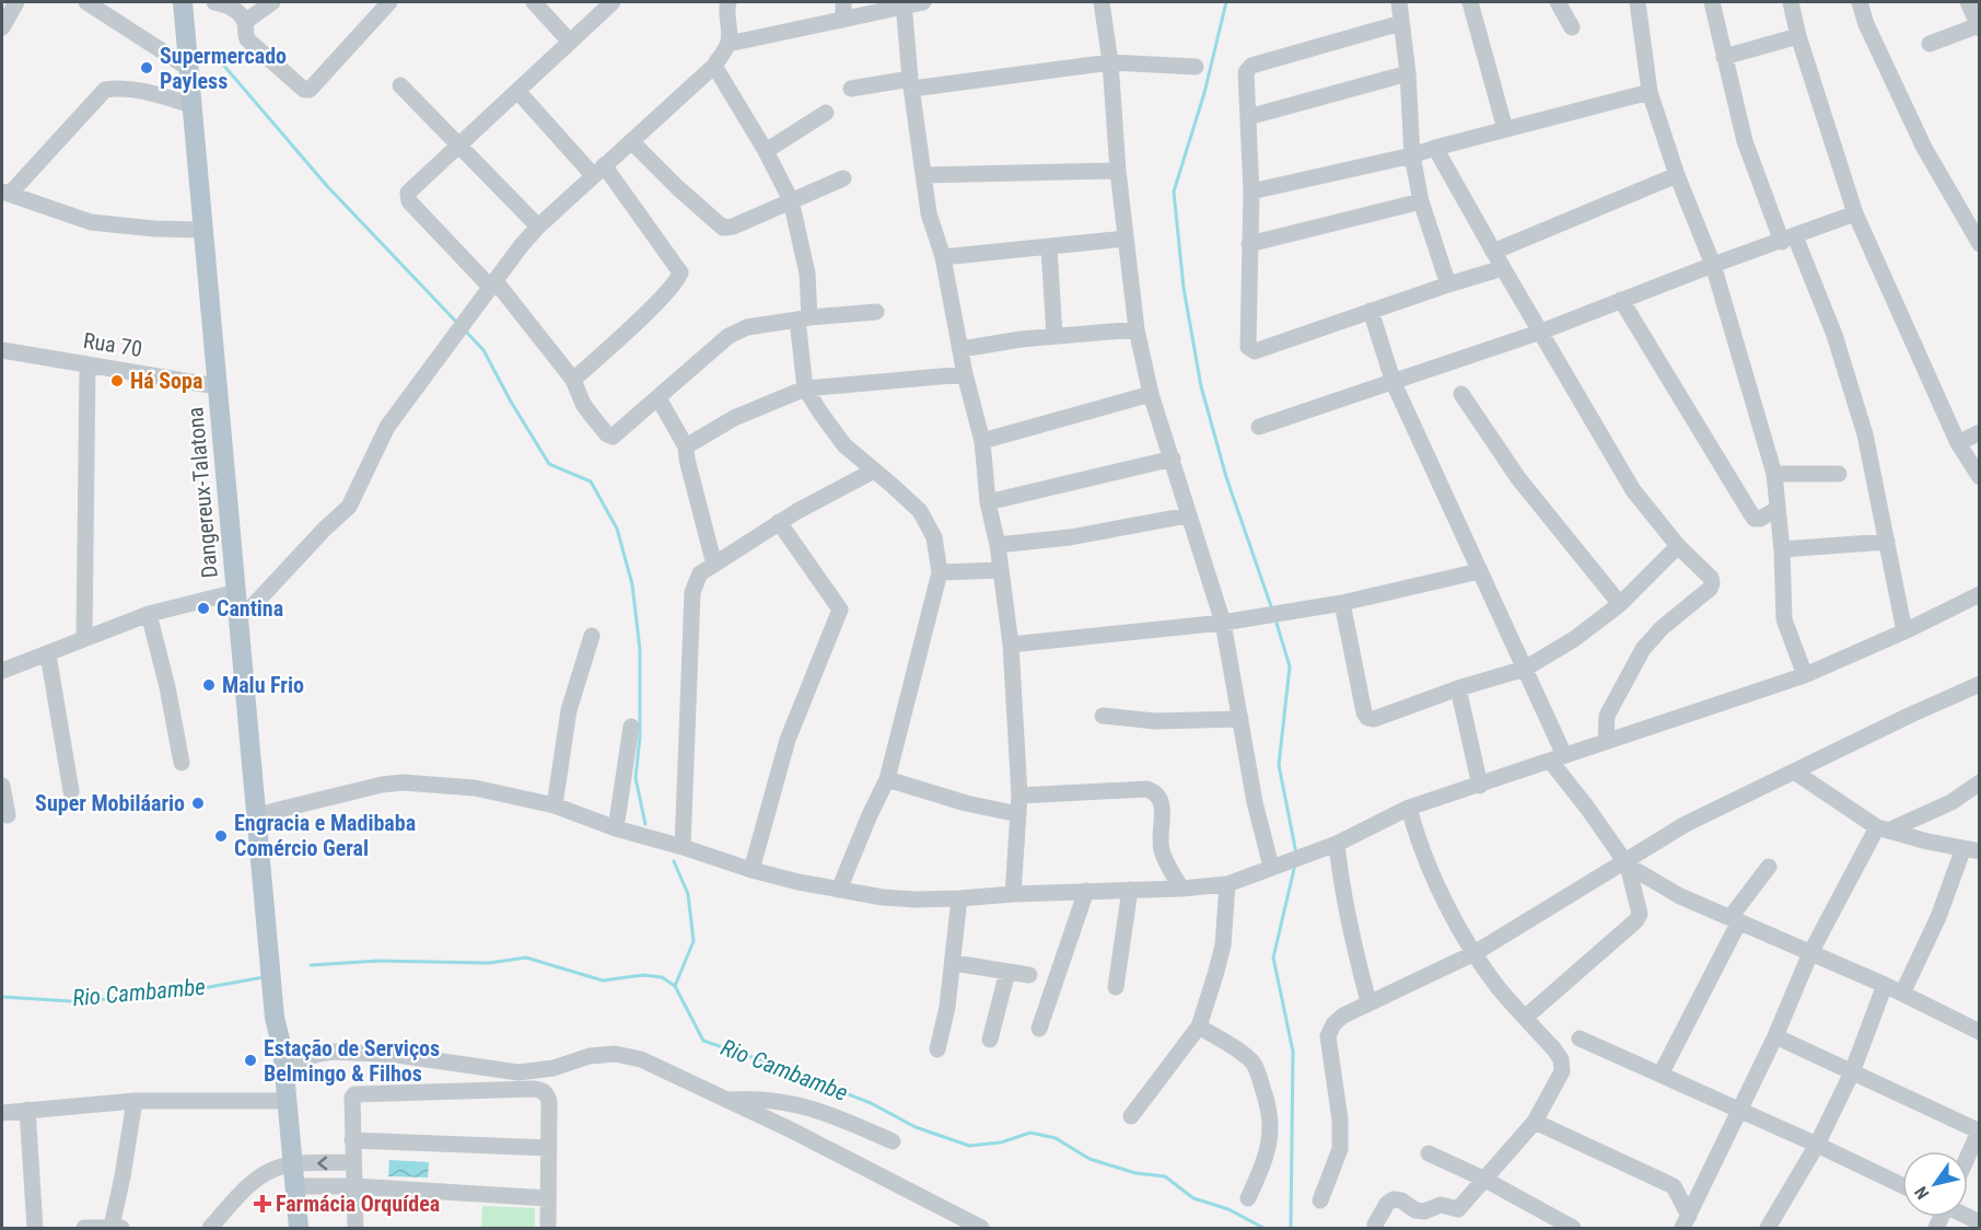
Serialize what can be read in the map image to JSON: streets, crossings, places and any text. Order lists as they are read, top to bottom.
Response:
{
  "streets": {
    "main road": ["Dangereux-Talatona"],
    "street": ["Rua 70"]
  },
  "crossings": [
    ["Rua 70", "Dangereux-Talatona"]
  ],
  "water": ["Rio Cambambe"],
  "places": {
    "other": [
      "Supermercado Payless",
      "Há Sopa",
      "Cantina",
      "Malu Frio",
      "Super Mobiláario",
      "Engracia e Madibaba Comércio Geral",
      "Estação de Serviços Belmingo & Filhos"
    ],
    "health": ["Farmácia Orquídea"]
  },
  "north": "bottom left"
}
